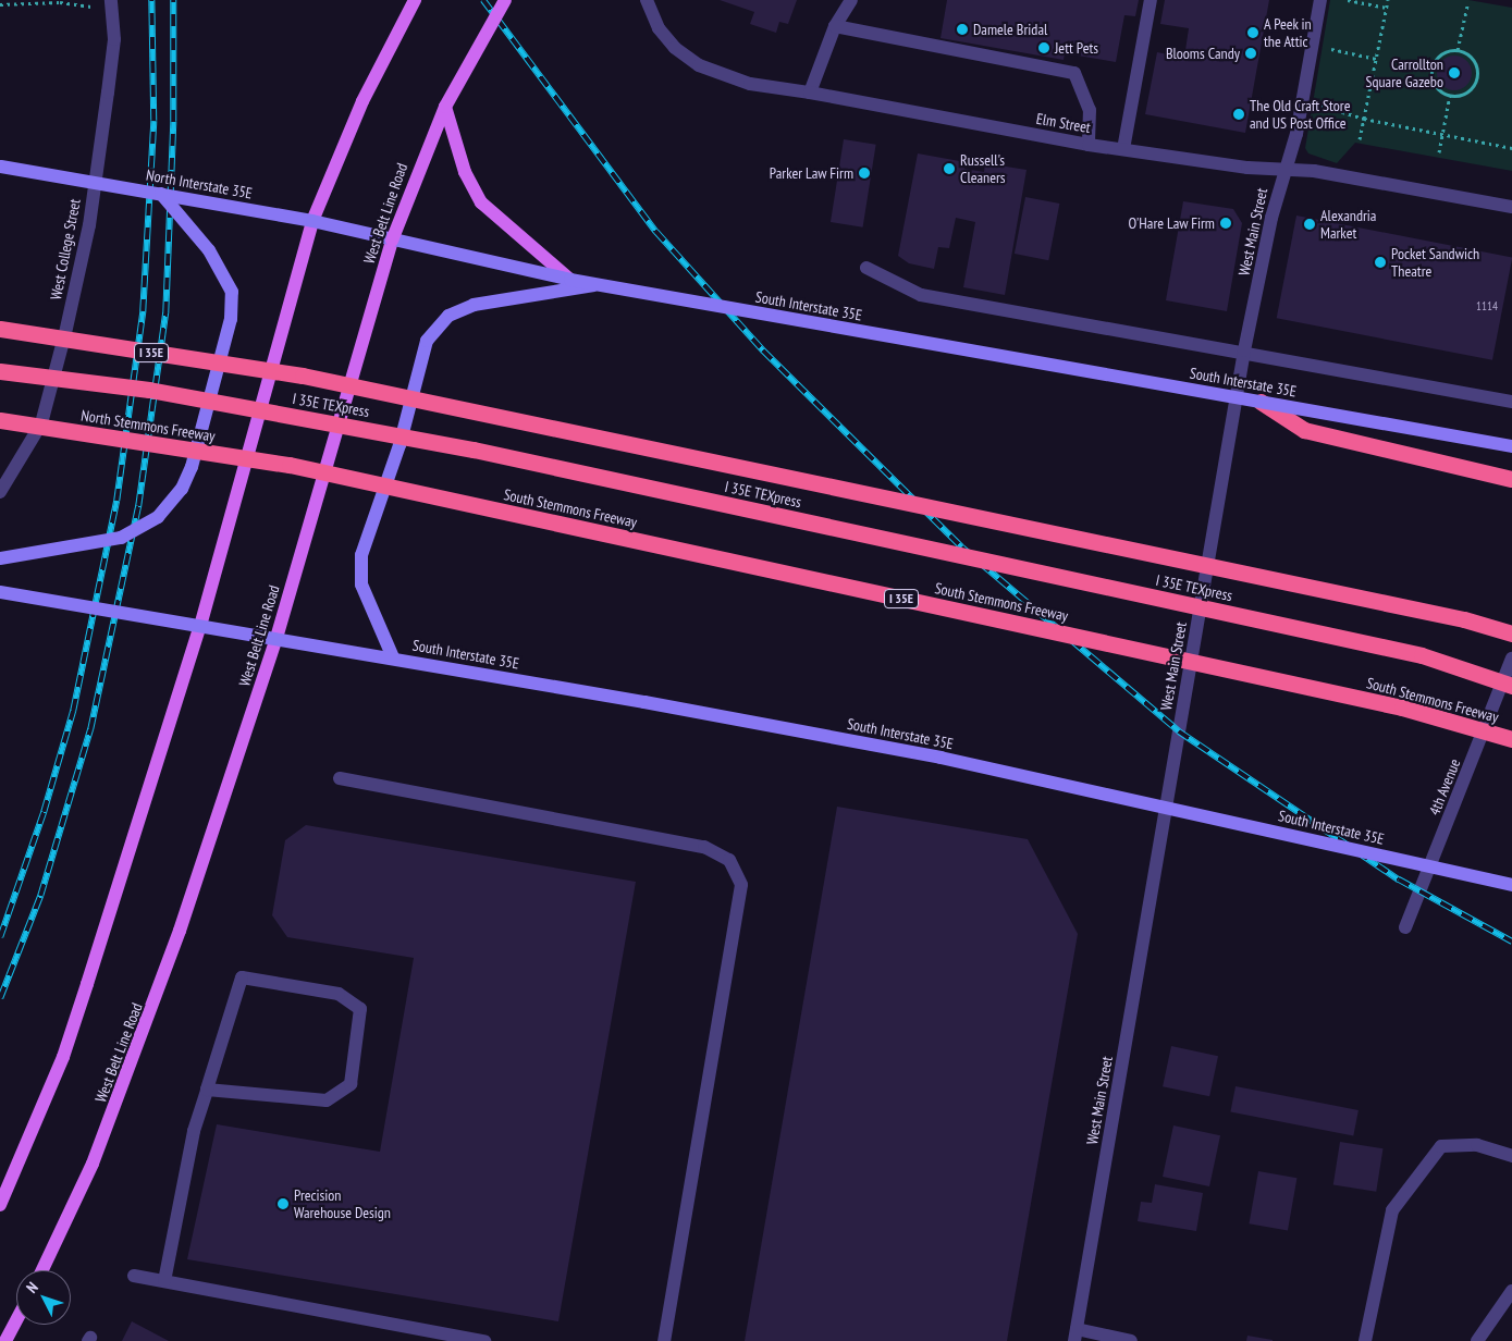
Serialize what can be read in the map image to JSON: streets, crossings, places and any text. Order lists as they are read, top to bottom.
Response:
{
  "streets": {
    "highway": [
      "I 35E",
      "I 35E TEXpress",
      "North Stemmons Freeway",
      "South Stemmons Freeway"
    ],
    "main road": ["North Interstate 35E", "West Belt Line Road", "South Interstate 35E"],
    "street": [
      "Elm Street",
      "West Main Street",
      "West College Street",
      "4th Avenue"
    ]
  },
  "crossings": [
    ["Elm Street", "West Main Street"],
    ["North Interstate 35E", "West Belt Line Road"],
    ["North Interstate 35E", "South Interstate 35E"],
    ["West Belt Line Road", "South Interstate 35E"],
    ["North Stemmons Freeway", "South Stemmons Freeway"]
  ],
  "places": [
    "Damele Bridal",
    "A Peek in the Attic",
    "Jett Pets",
    "Blooms Candy",
    "Carrollton Square Gazebo",
    "The Old Craft Store and US Post Office",
    "Russell's Cleaners",
    "Parker Law Firm",
    "O'Hare Law Firm",
    "Alexandria Market",
    "Pocket Sandwich Theatre",
    "Precision Warehouse Design"
  ],
  "house_numbers": ["1114"],
  "north": "top left"
}
